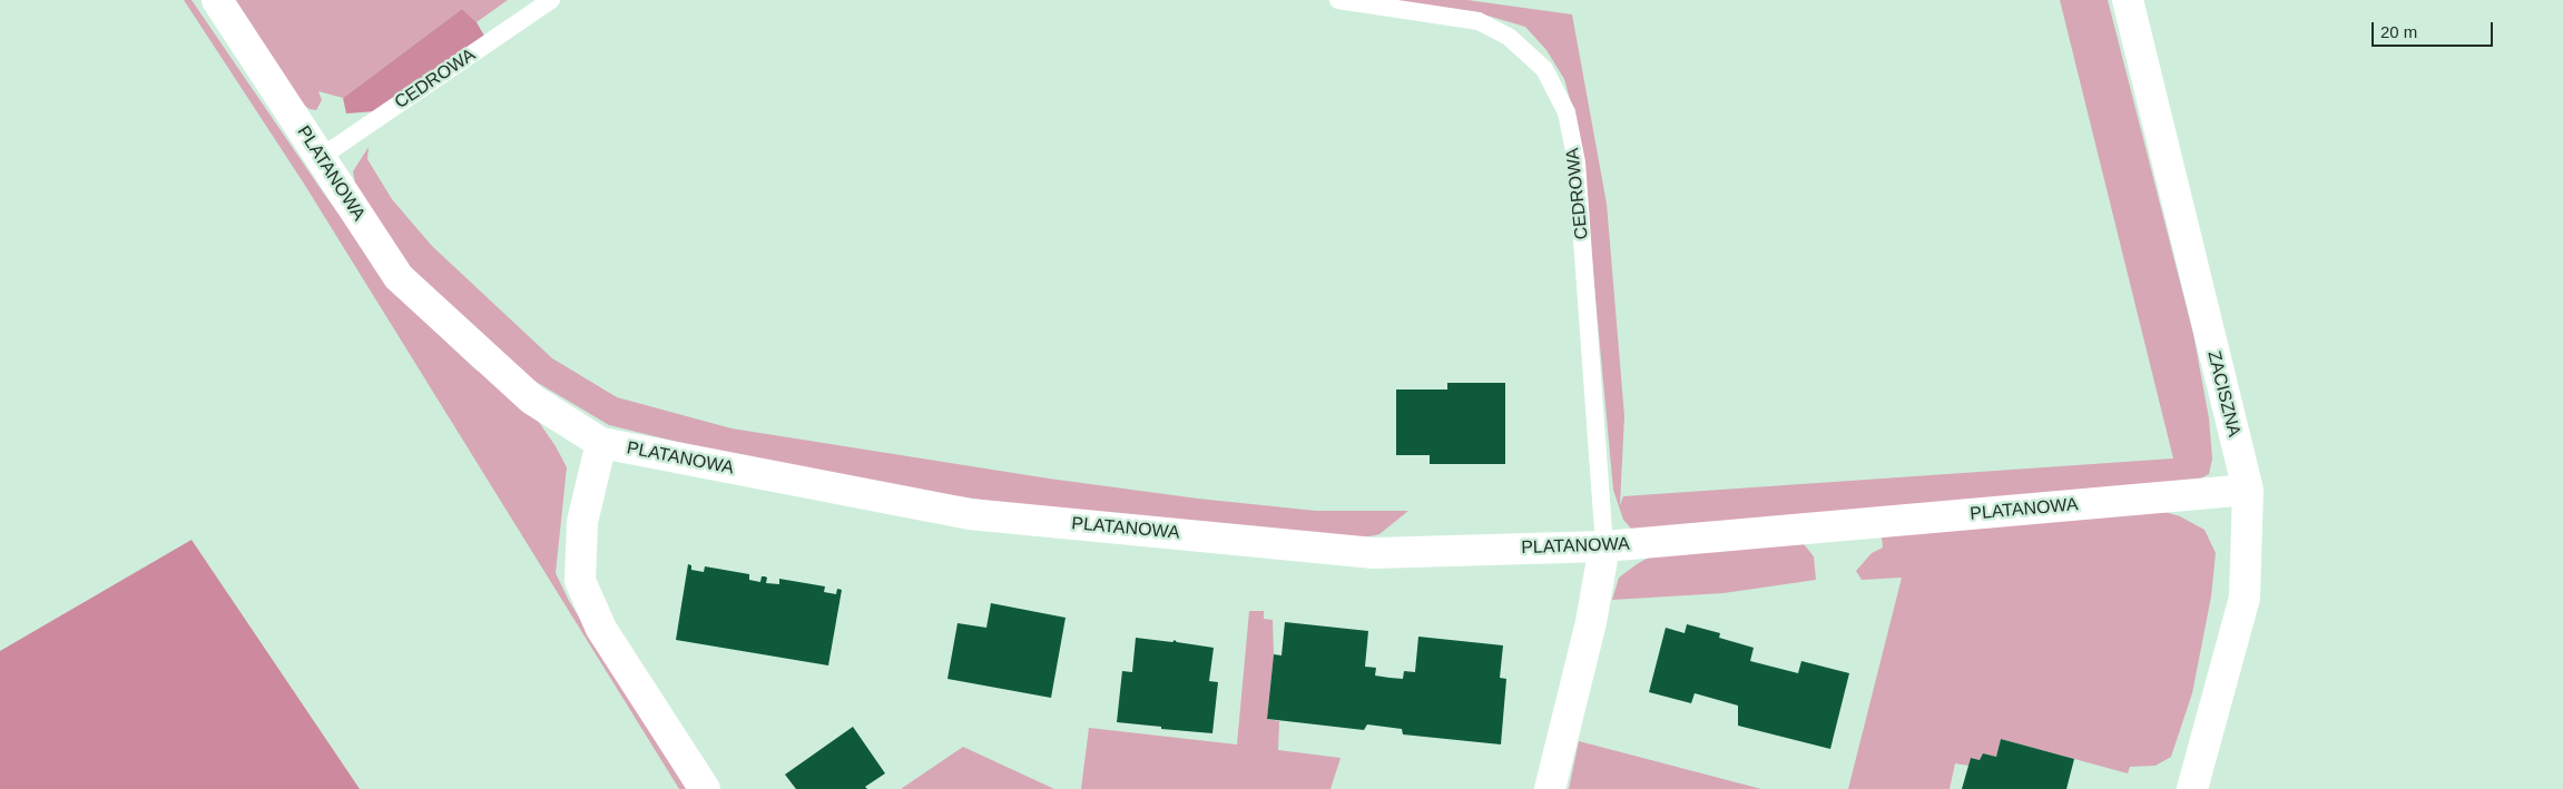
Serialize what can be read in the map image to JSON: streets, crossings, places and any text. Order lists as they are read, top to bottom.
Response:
{
  "streets": {
    "street": ["PLATANOWA", "ZACISZNA"],
    "lane": ["CEDROWA"]
  },
  "crossings": [
    ["CEDROWA", "PLATANOWA"],
    ["PLATANOWA", "ZACISZNA"]
  ],
  "scale_bar": "20 m"
}
